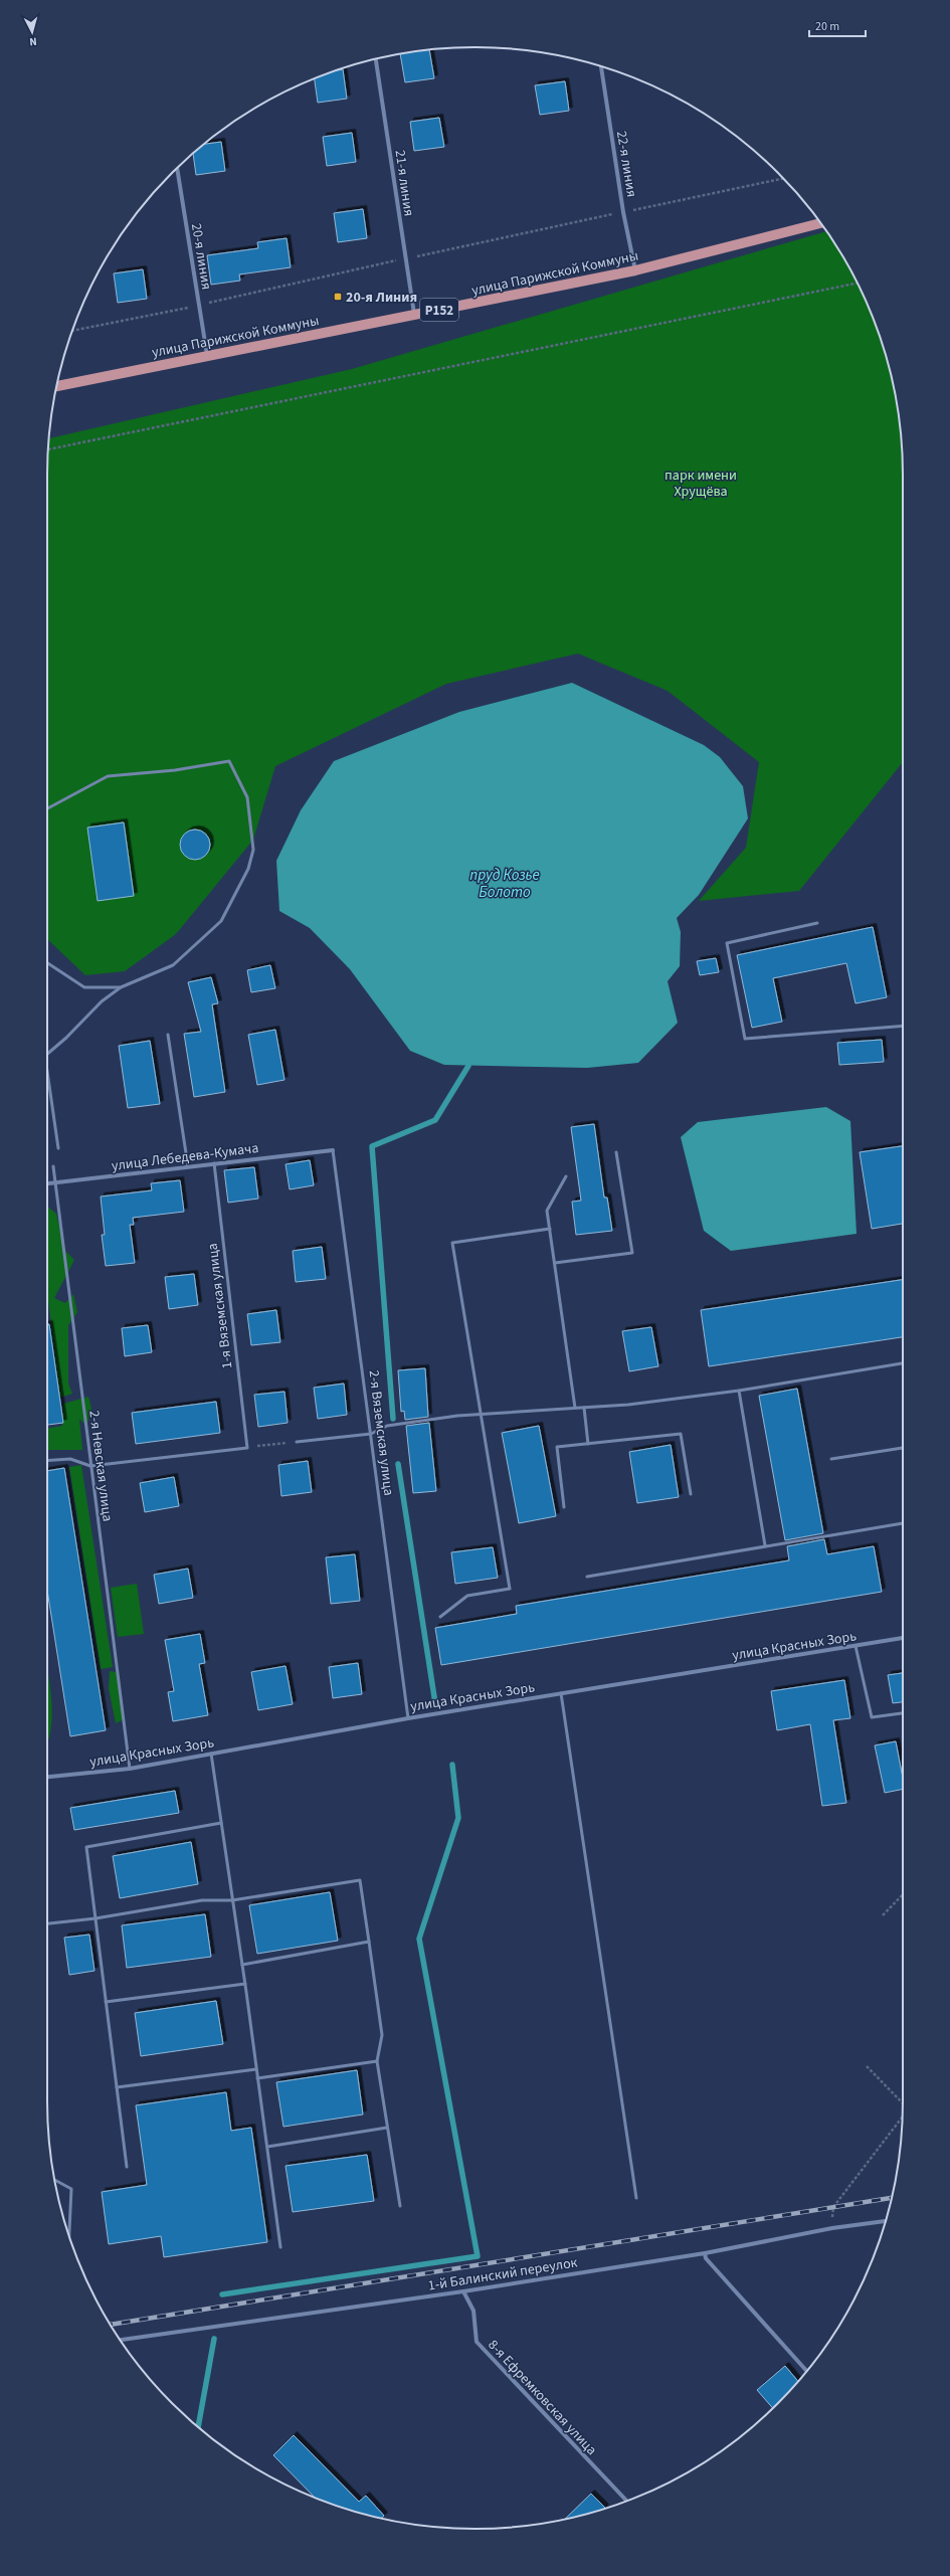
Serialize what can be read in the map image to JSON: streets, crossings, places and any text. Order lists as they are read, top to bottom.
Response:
{
  "streets": {
    "main road": ["улица Парижской Коммуны", "Р152"],
    "street": [
      "22-я линия",
      "21-я линия",
      "20-я линия",
      "улица Лебедева-Кумача",
      "улица Красных Зорь",
      "1-й Балинский переулок",
      "8-я Ефремковская улица"
    ],
    "lane": ["1-я Вяземская улица", "2-я Вяземская улица", "2-я Невская улица"]
  },
  "crossings": [
    ["22-я линия", "улица Парижской Коммуны"],
    ["21-я линия", "улица Парижской Коммуны"],
    ["20-я линия", "улица Парижской Коммуны"],
    ["улица Лебедева-Кумача", "1-я Вяземская улица"],
    ["улица Лебедева-Кумача", "2-я Вяземская улица"],
    ["улица Лебедева-Кумача", "2-я Невская улица"],
    ["2-я Вяземская улица", "улица Красных Зорь"],
    ["2-я Невская улица", "улица Красных Зорь"],
    ["1-й Балинский переулок", "8-я Ефремковская улица"]
  ],
  "water": ["пруд Козье Болото"],
  "parks": ["парк имени Хрущёва"],
  "places": {
    "transit": ["20-я Линия"]
  },
  "scale_bar": "20 m",
  "north": "bottom"
}
